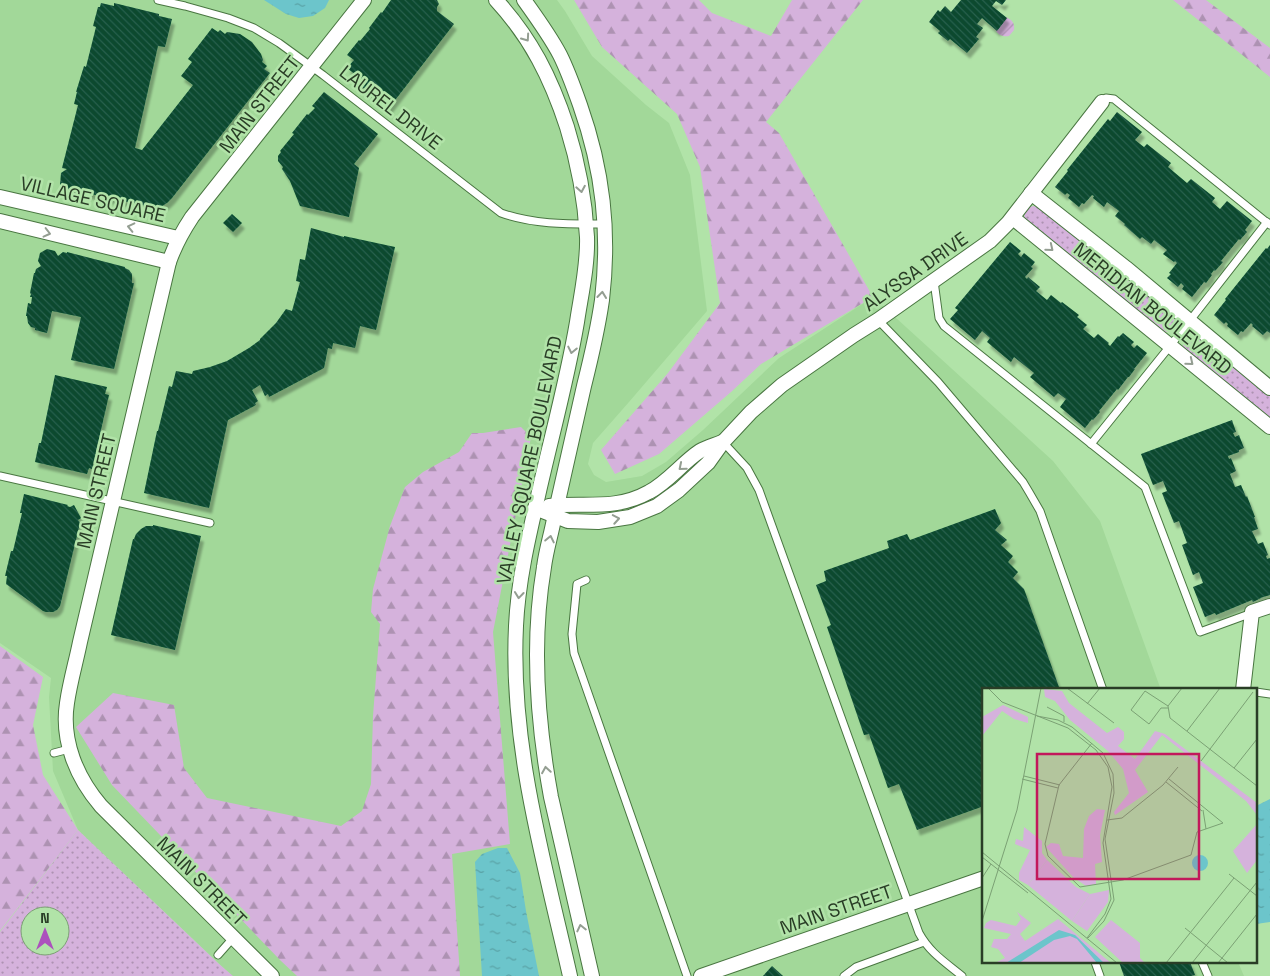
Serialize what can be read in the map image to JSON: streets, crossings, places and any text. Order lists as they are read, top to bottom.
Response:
{
  "streets": {
    "street": [
      "MAIN STREET",
      "VILLAGE SQUARE",
      "ALYSSA DRIVE",
      "MERIDIAN BOULEVARD",
      "VALLEY SQUARE BOULEVARD"
    ],
    "lane": ["LAUREL DRIVE"]
  },
  "crossings": [
    ["MAIN STREET", "LAUREL DRIVE"],
    ["MAIN STREET", "VILLAGE SQUARE"],
    ["LAUREL DRIVE", "VALLEY SQUARE BOULEVARD"],
    ["ALYSSA DRIVE", "MERIDIAN BOULEVARD"],
    ["ALYSSA DRIVE", "VALLEY SQUARE BOULEVARD"]
  ],
  "north": "top"
}
